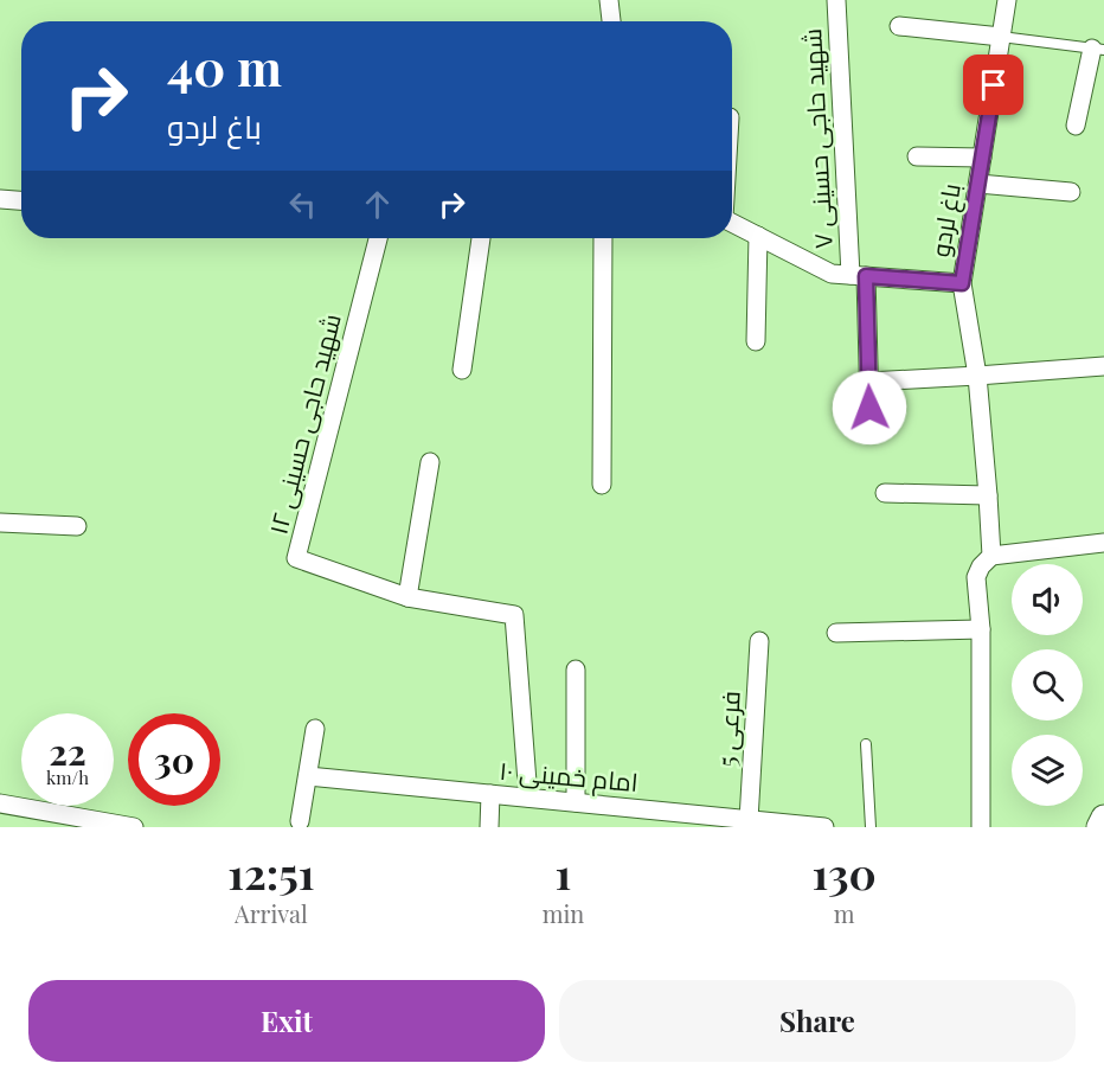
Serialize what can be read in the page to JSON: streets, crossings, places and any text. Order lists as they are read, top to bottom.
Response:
{
  "streets": {
    "street": [
      "شهید حاجی حسینی ۷",
      "باغ لردو",
      "شهید حاجی حسینی ۱۲",
      "فرعی 5",
      "امام خمینی ۱۰"
    ]
  },
  "crossings": [
    ["شهید حاجی حسینی ۷", "باغ لردو"],
    ["فرعی 5", "امام خمینی ۱۰"]
  ],
  "page": {
    "turn": ["40 m", "باغ لردو"],
    "speed": "22 km/h",
    "limit": "30",
    "eta": [
      "12:51",
      "Arrival",
      "1",
      "min",
      "130",
      "m"
    ],
    "buttons": ["Exit", "Share"]
  }
}
